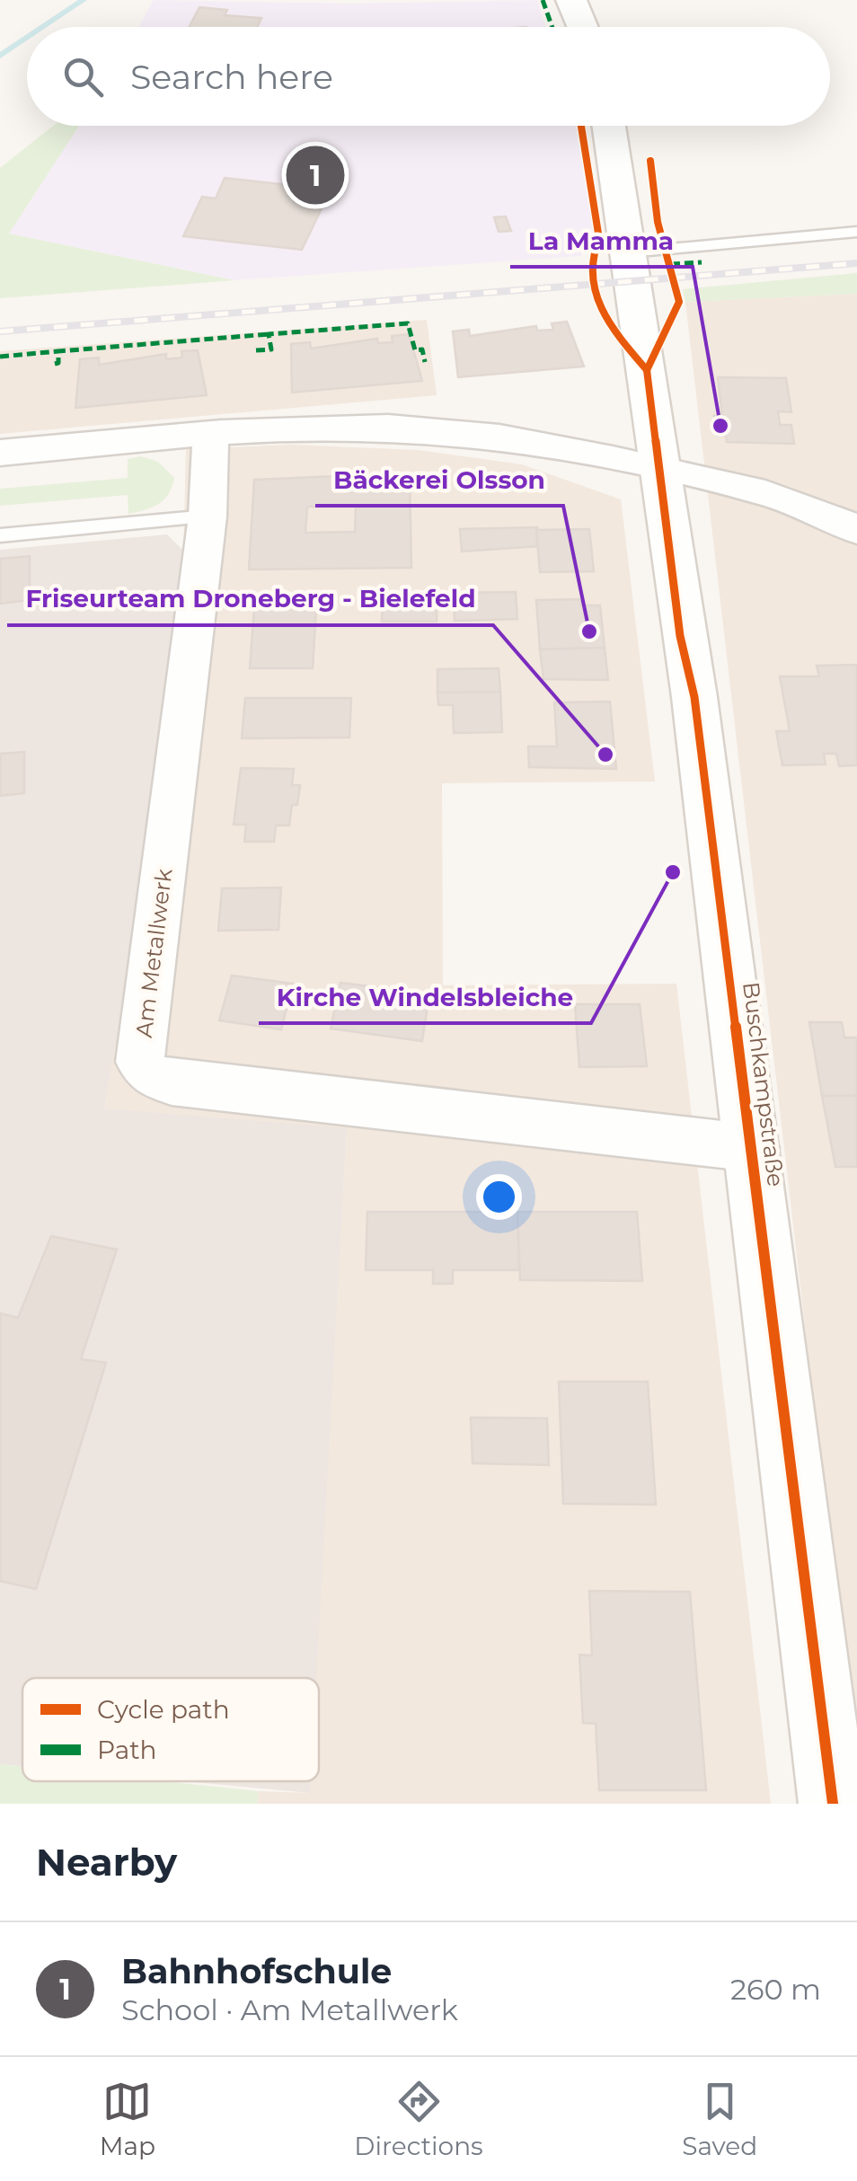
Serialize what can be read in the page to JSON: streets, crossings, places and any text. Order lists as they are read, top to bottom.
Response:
{
  "streets": {
    "main road": ["Buschkampstraße"],
    "street": ["Am Metallwerk"]
  },
  "crossings": [
    ["Am Metallwerk", "Buschkampstraße"]
  ],
  "places": [
    "La Mamma",
    "Bäckerei Olsson",
    "Friseurteam Droneberg - Bielefeld",
    "Kirche Windelsbleiche"
  ],
  "legend": ["Cycle path", "Path"],
  "page": {
    "search": "Search here",
    "pins": "1",
    "heading": "Nearby",
    "list": [
      {
        "mark": "1",
        "name": "Bahnhofschule",
        "note": "School · Am Metallwerk",
        "value": "260 m"
      }
    ],
    "nav": ["Map", "Directions", "Saved"]
  }
}
